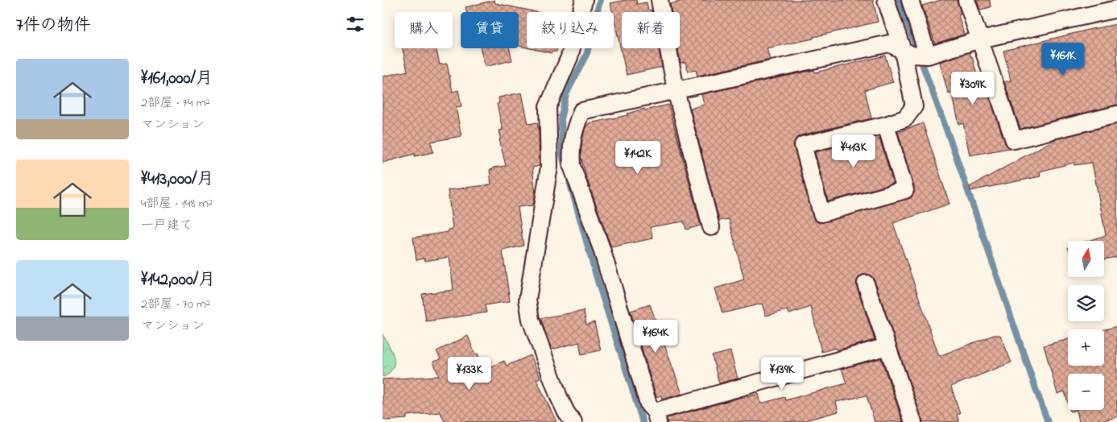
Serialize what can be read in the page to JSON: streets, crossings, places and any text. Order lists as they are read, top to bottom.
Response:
{
  "north": "top",
  "page": {
    "heading": "7件の物件",
    "chip": [
      "購入",
      "賃貸",
      "絞り込み",
      "新着"
    ],
    "price": [
      "¥161K",
      "¥309K",
      "¥413K",
      "¥142K",
      "¥164K",
      "¥133K",
      "¥139K"
    ],
    "list": [
      {
        "name": "¥161,000/月",
        "note": "2部屋 · 74 m² · マンション"
      },
      {
        "name": "¥413,000/月",
        "note": "4部屋 · 148 m² · 一戸建て"
      },
      {
        "name": "¥142,000/月",
        "note": "2部屋 · 70 m² · マンション"
      }
    ],
    "map_buttons": ["+", "−"]
  }
}
